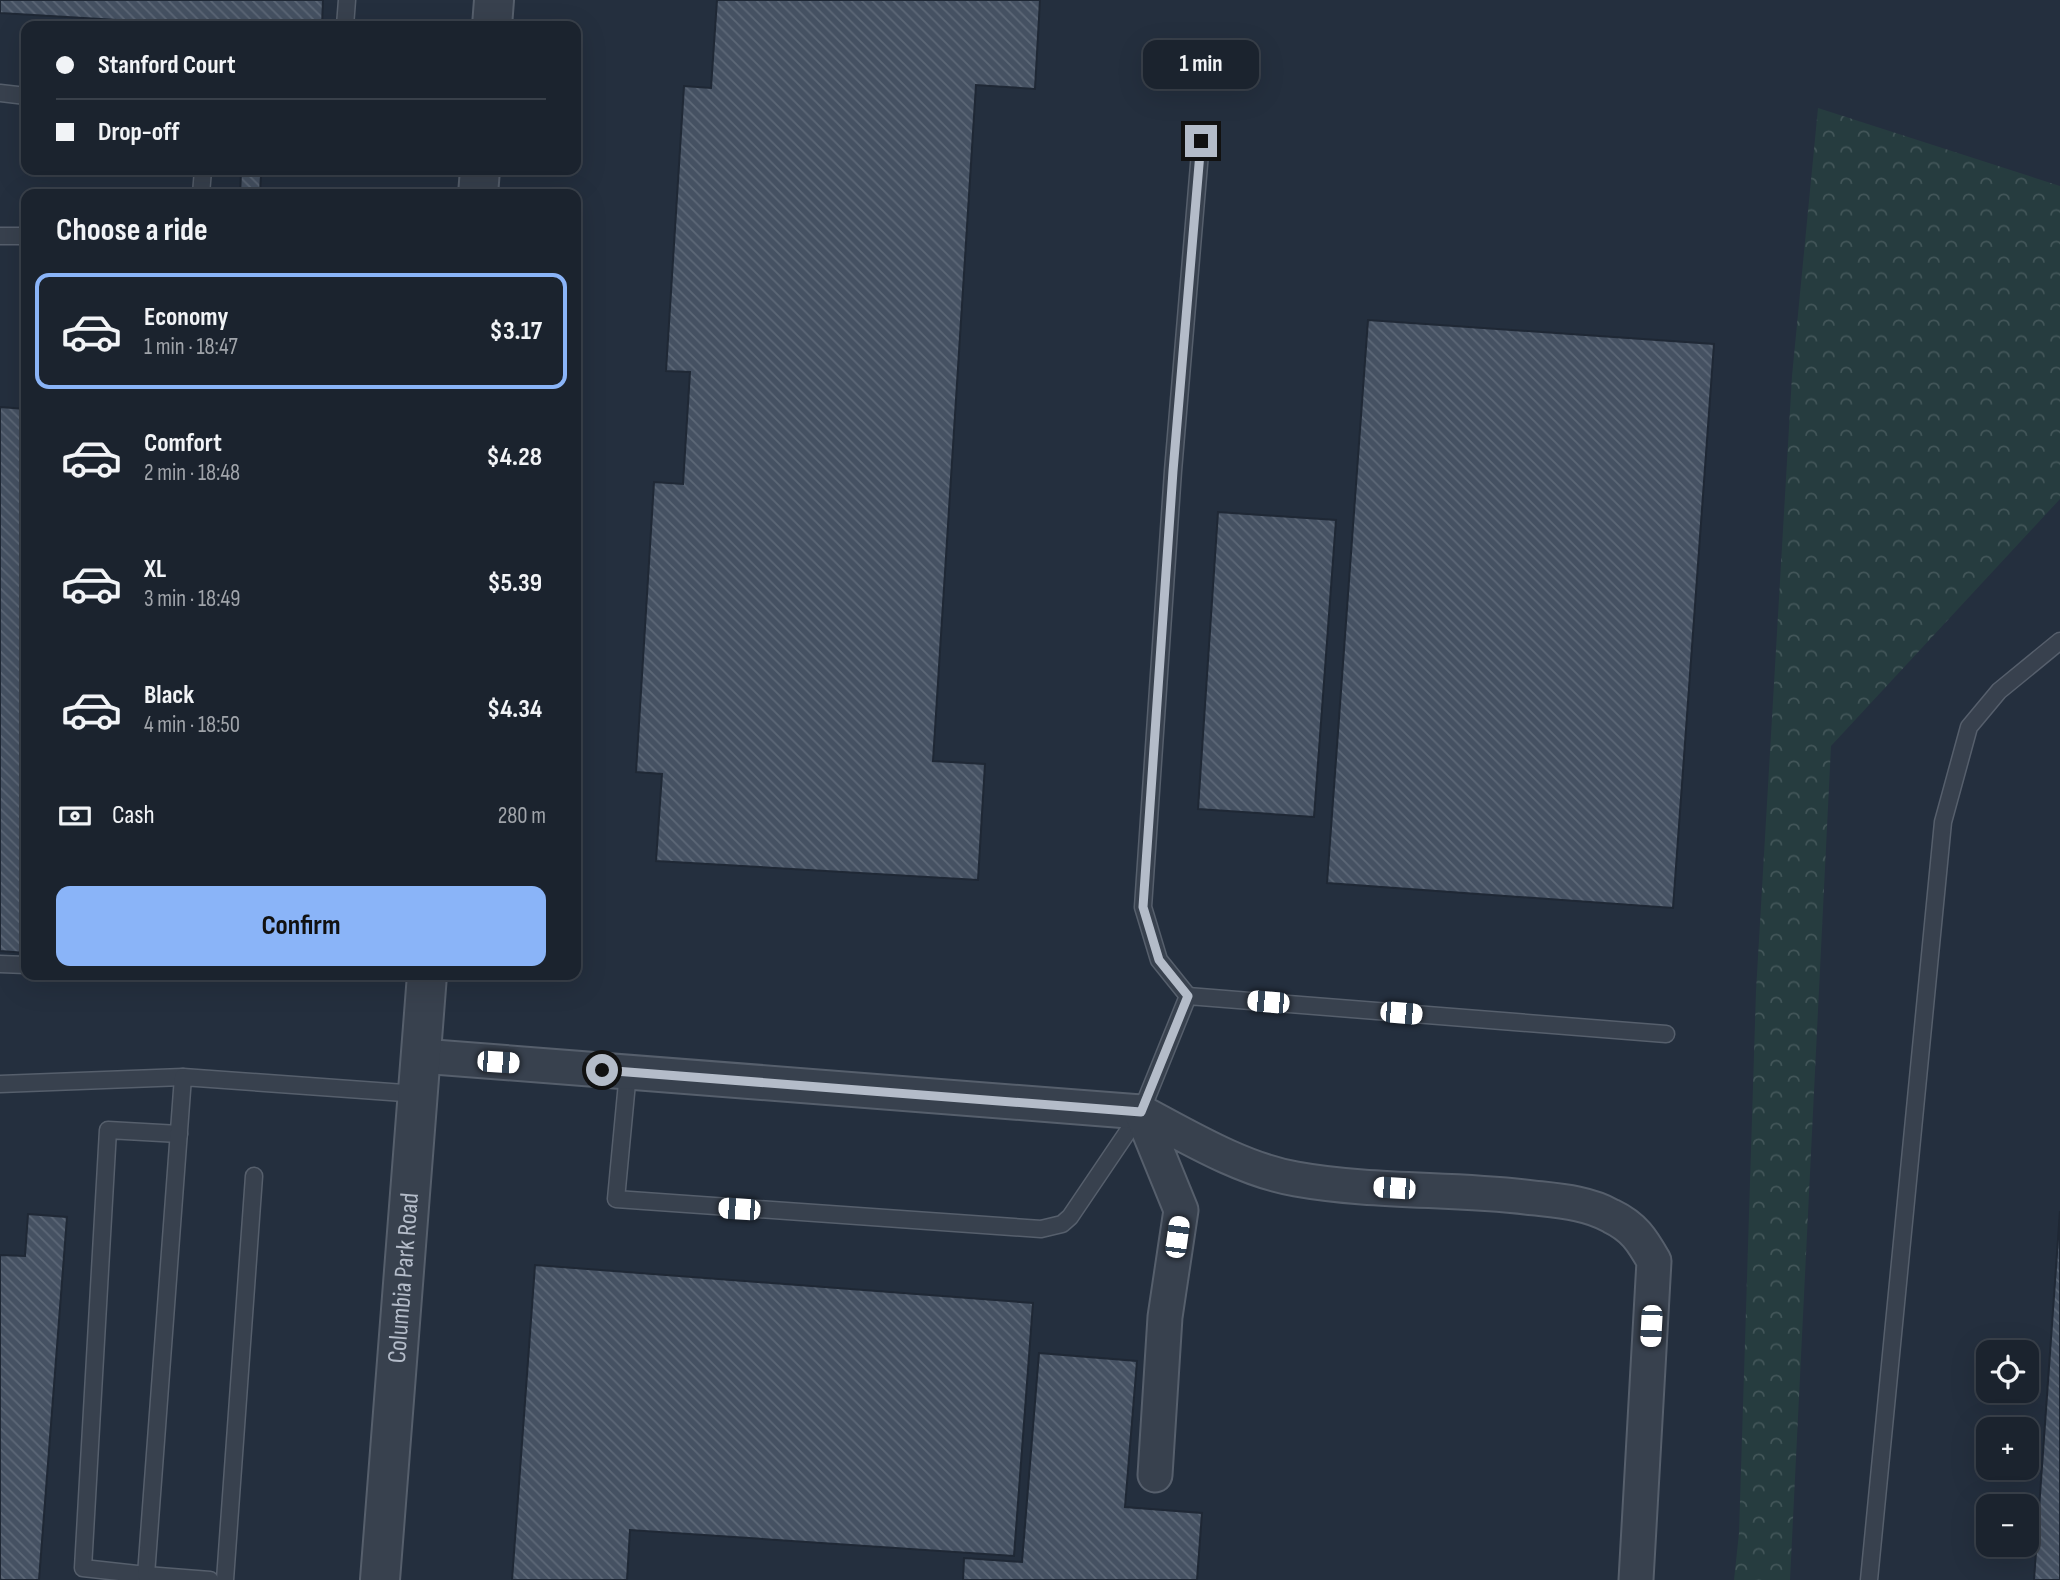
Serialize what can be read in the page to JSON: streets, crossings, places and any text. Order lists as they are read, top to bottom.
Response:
{
  "streets": {
    "street": ["Columbia Park Road"]
  },
  "page": {
    "banner": ["Stanford Court", "Drop-off"],
    "bubble": "1 min",
    "heading": "Choose a ride",
    "list": [
      {
        "name": "Economy",
        "note": "1 min · 18:47",
        "value": "$3.17"
      },
      {
        "name": "Comfort",
        "note": "2 min · 18:48",
        "value": "$4.28"
      },
      {
        "name": "XL",
        "note": "3 min · 18:49",
        "value": "$5.39"
      },
      {
        "name": "Black",
        "note": "4 min · 18:50",
        "value": "$4.34"
      }
    ],
    "pay": ["Cash", "280 m"],
    "buttons": "Confirm",
    "map_buttons": ["+", "−"]
  }
}
